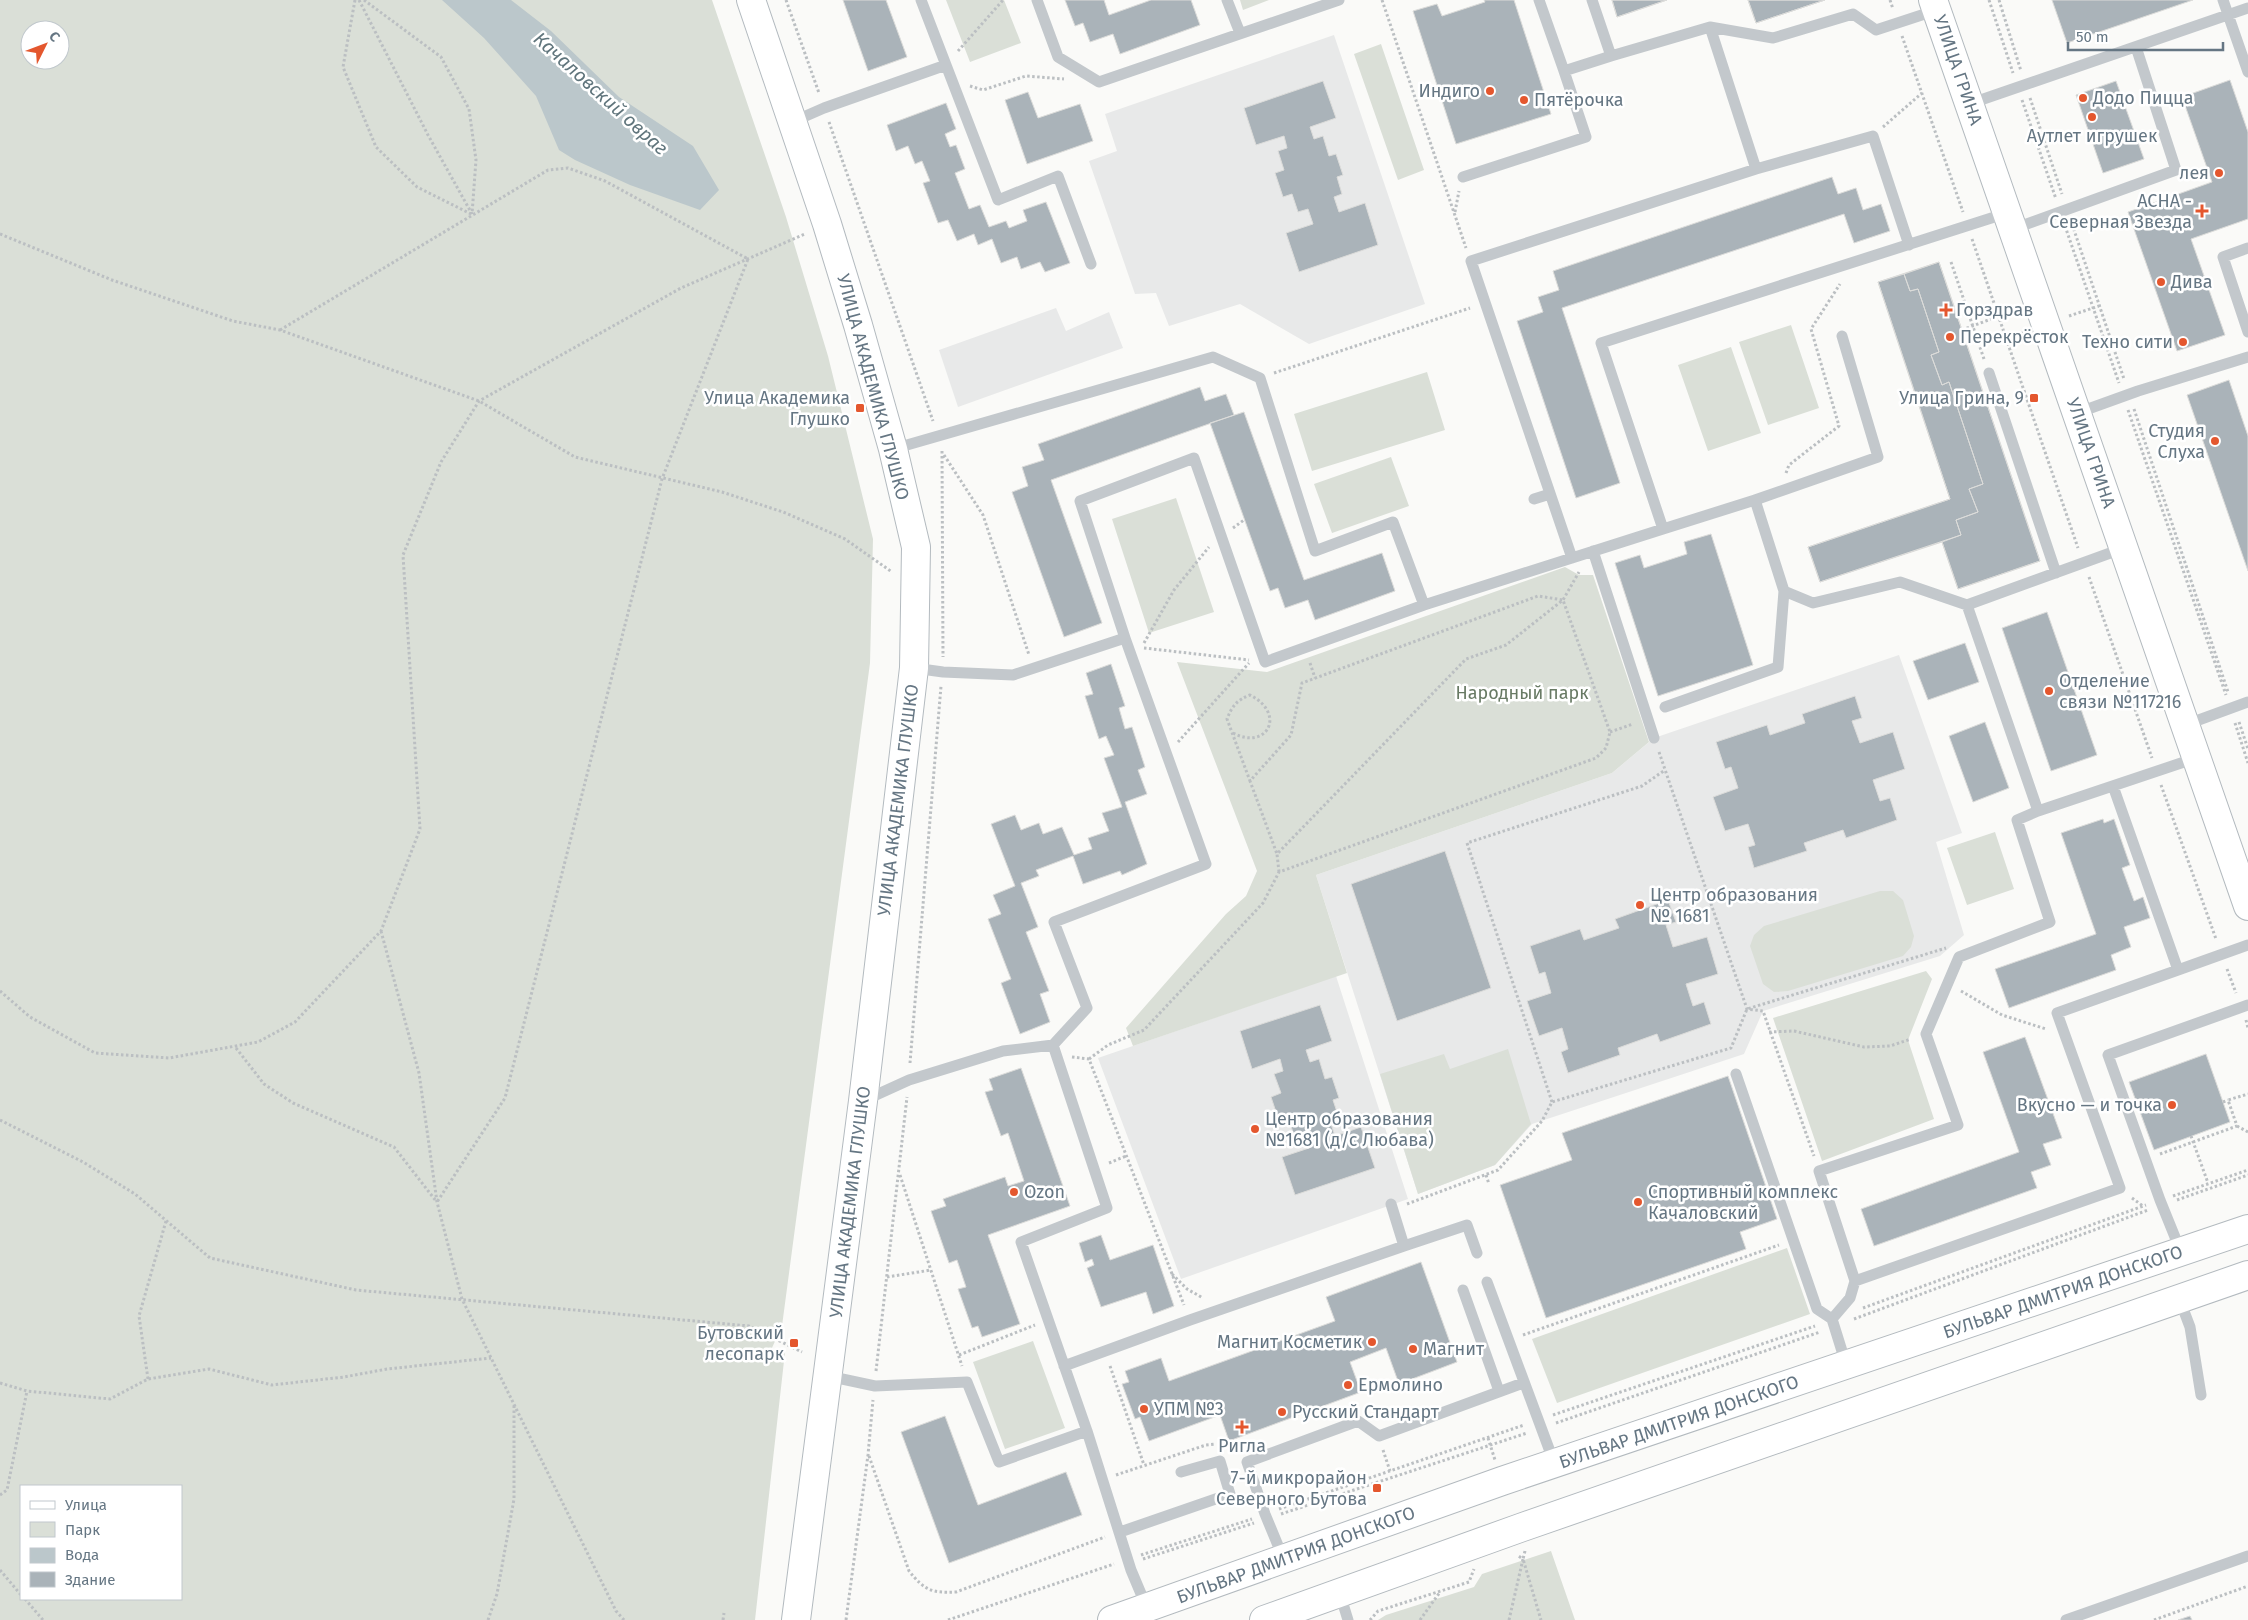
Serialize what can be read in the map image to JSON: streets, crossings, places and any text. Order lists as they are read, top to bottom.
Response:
{
  "streets": {
    "street": ["УЛИЦА ГРИНА", "УЛИЦА АКАДЕМИКА ГЛУШКО", "БУЛЬВАР ДМИТРИЯ ДОНСКОГО"]
  },
  "water": ["Качаловский овраг"],
  "parks": ["Народный парк"],
  "places": {
    "other": [
      "Индиго",
      "Додо Пицца",
      "Пятёрочка",
      "Аутлет игрушек",
      "лея",
      "Дива",
      "Перекрёсток",
      "Техно сити",
      "Студия Слуха",
      "Отделение связи №117216",
      "Центр образования № 1681",
      "Вкусно — и точка",
      "Центр образования №1681 (д/с Любава)",
      "Ozon",
      "Спортивный комплекс Качаловский",
      "Магнит Косметик",
      "Магнит",
      "Ермолино",
      "УПМ №3",
      "Русский Стандарт"
    ],
    "health": ["АСНА - Северная Звезда", "Горздрав", "Ригла"],
    "transit": [
      "Улица Грина, 9",
      "Улица Академика Глушко",
      "Бутовский лесопарк",
      "7-й микрорайон Северного Бутова"
    ]
  },
  "legend": [
    "Улица",
    "Парк",
    "Вода",
    "Здание"
  ],
  "scale_bar": "50 m",
  "north": "top right"
}
